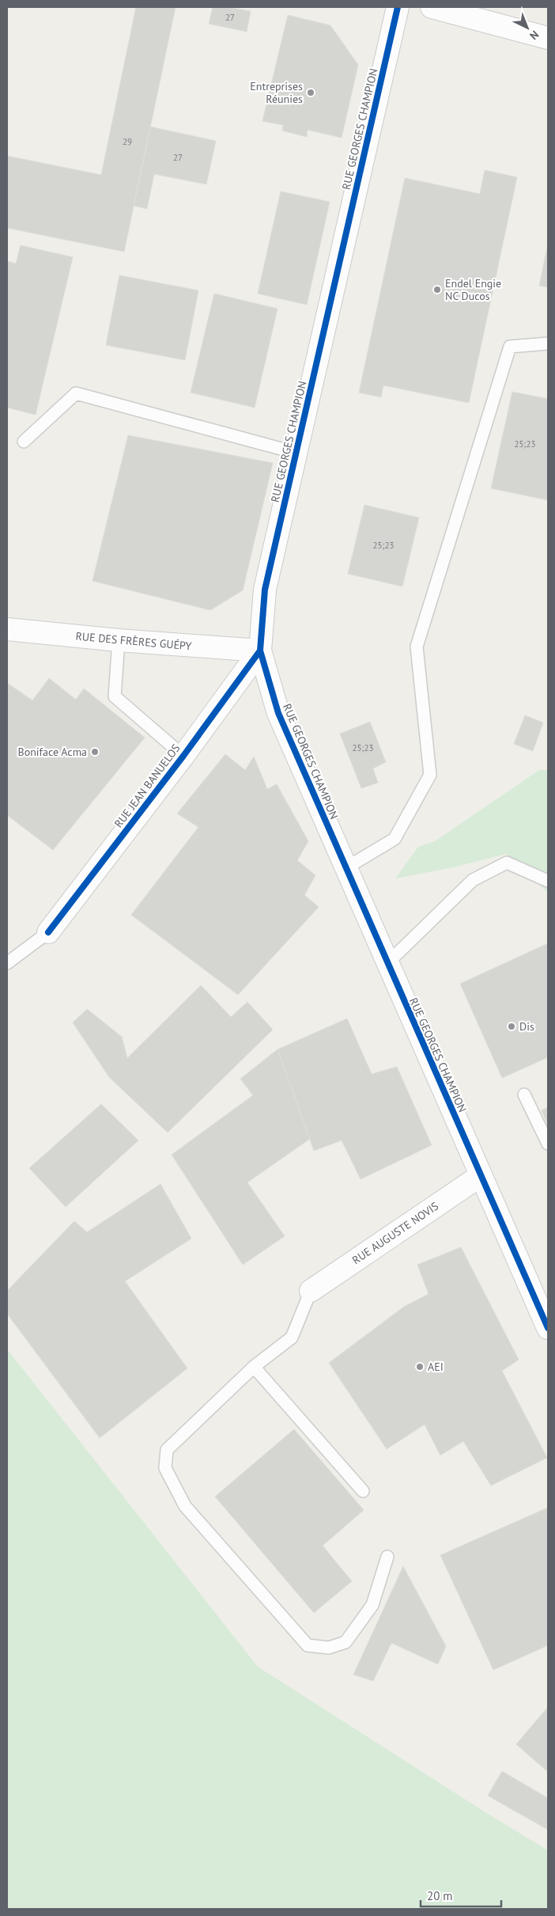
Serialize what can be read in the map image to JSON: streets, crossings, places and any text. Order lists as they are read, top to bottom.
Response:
{
  "streets": {
    "street": [
      "RUE GEORGES CHAMPION",
      "RUE DES FRÈRES GUÉPY",
      "RUE JEAN BANUELOS",
      "RUE AUGUSTE NOVIS"
    ]
  },
  "crossings": [
    ["RUE GEORGES CHAMPION", "RUE DES FRÈRES GUÉPY"],
    ["RUE GEORGES CHAMPION", "RUE JEAN BANUELOS"],
    ["RUE GEORGES CHAMPION", "RUE AUGUSTE NOVIS"],
    ["RUE DES FRÈRES GUÉPY", "RUE JEAN BANUELOS"]
  ],
  "places": [
    "Entreprises Réunies",
    "Endel Engie NC Ducos",
    "Boniface Acma",
    "Dis",
    "AEI"
  ],
  "house_numbers": [
    "27",
    "29",
    "27",
    "25;23",
    "25;23",
    "25;23"
  ],
  "scale_bar": "20 m",
  "north": "bottom right"
}
